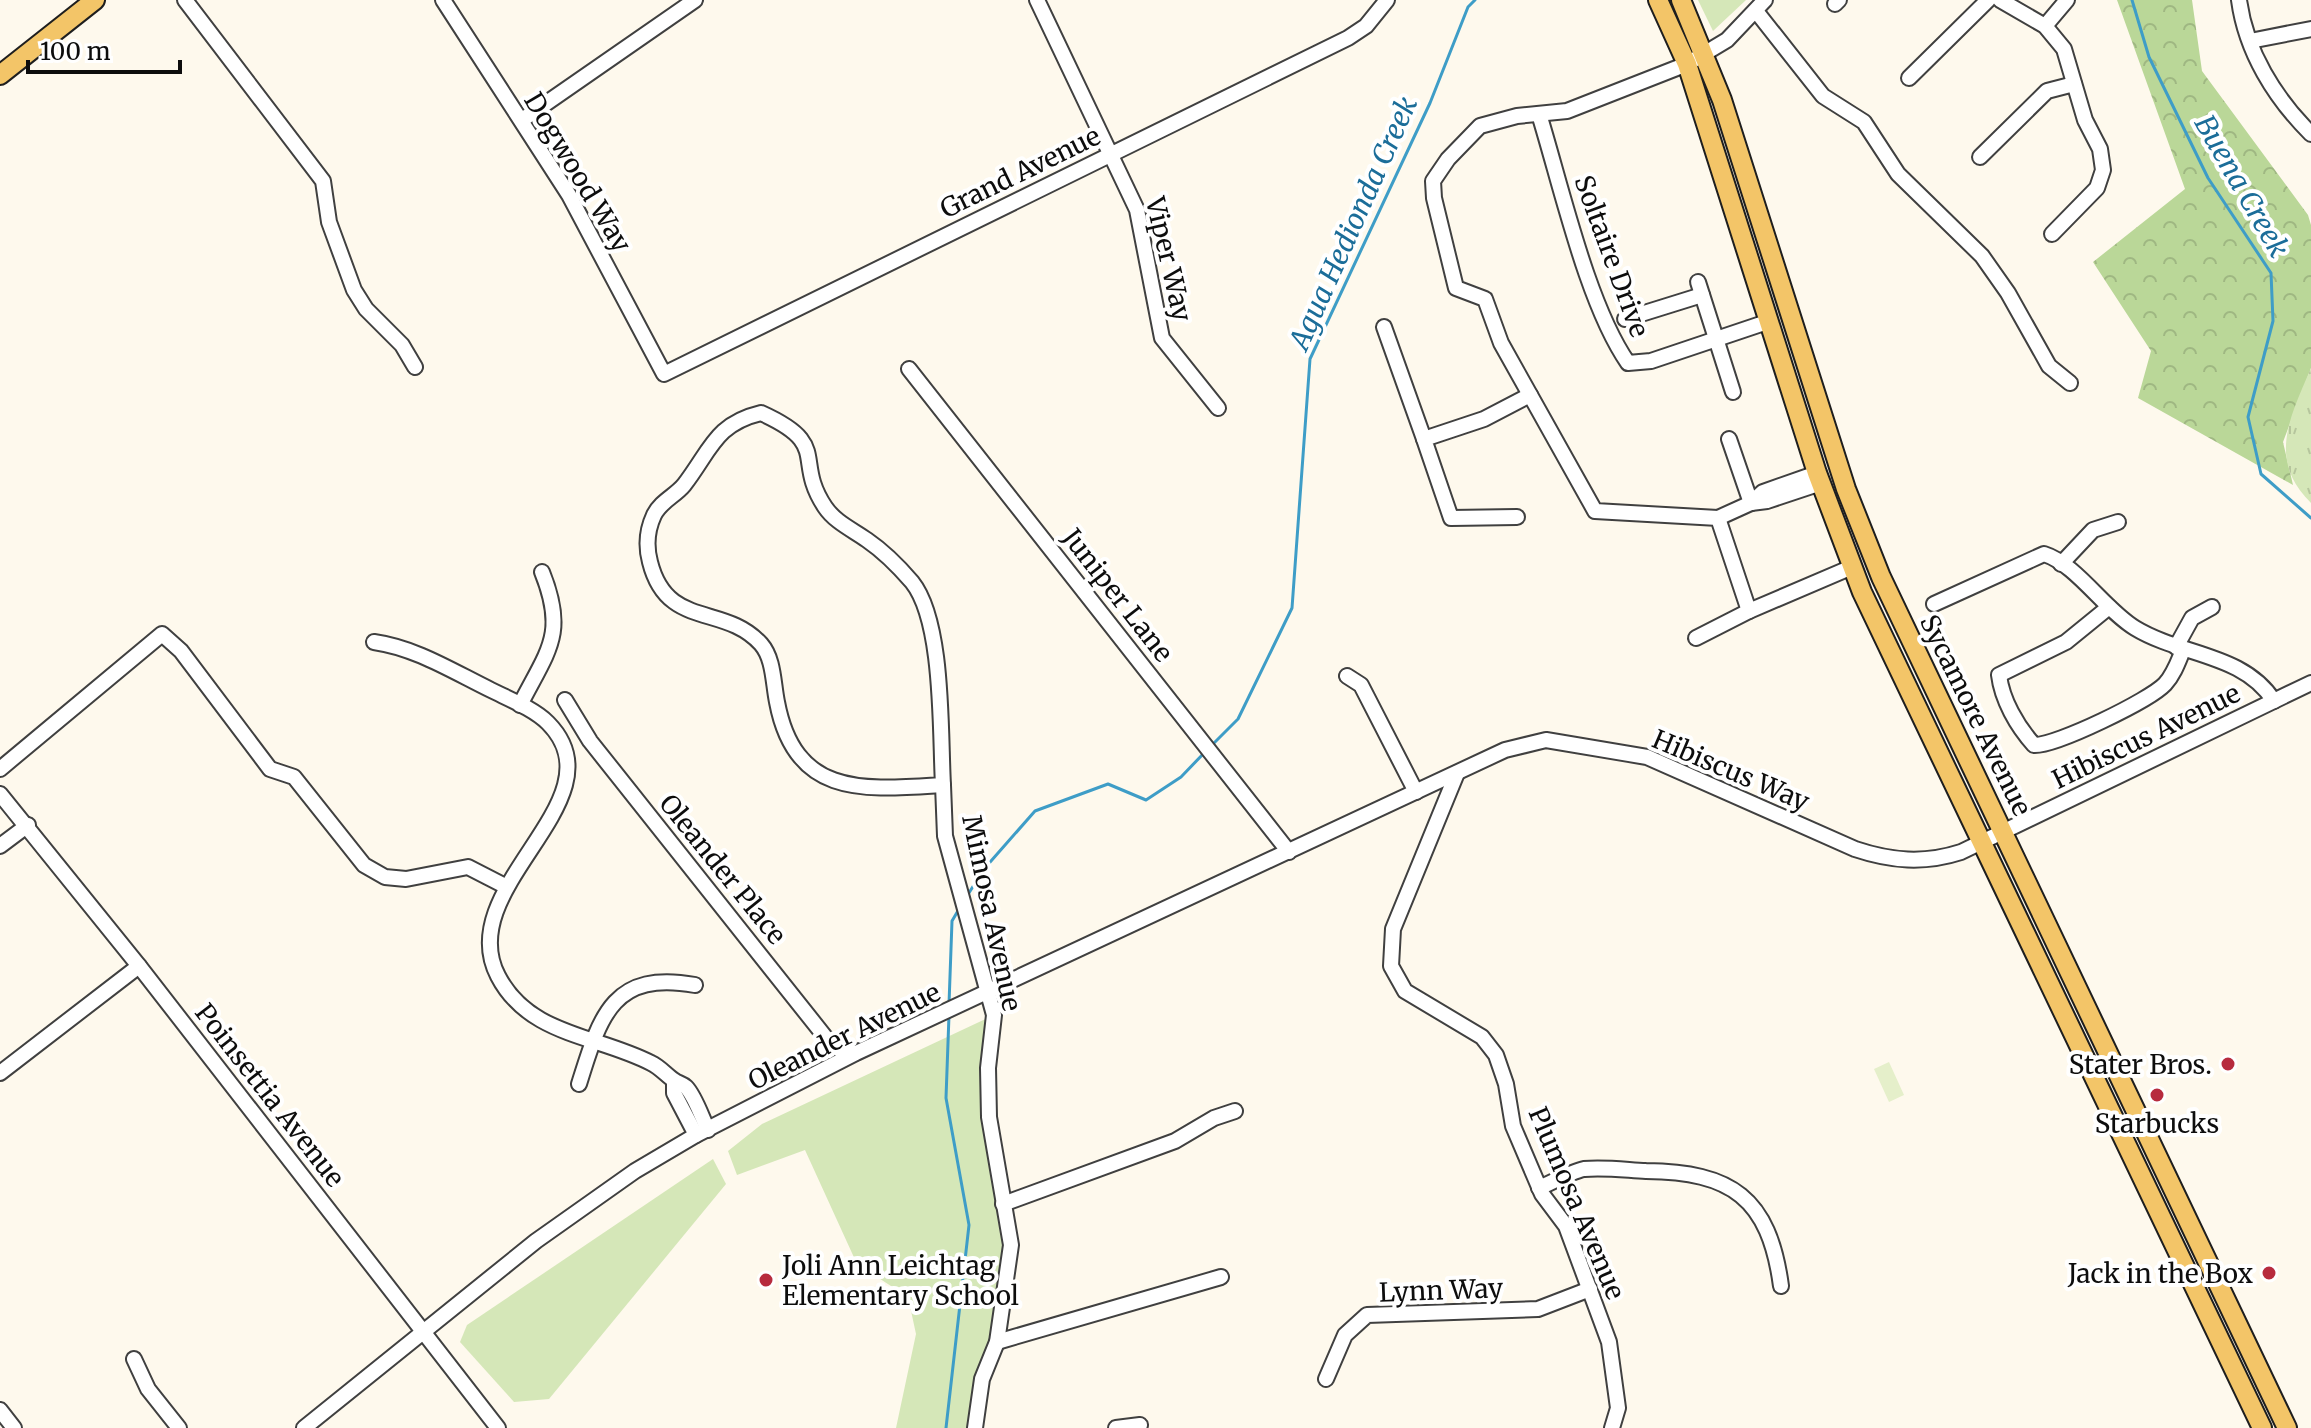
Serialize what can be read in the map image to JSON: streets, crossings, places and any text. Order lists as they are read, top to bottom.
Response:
{
  "streets": {
    "main road": ["Sycamore Avenue"],
    "street": [
      "Dogwood Way",
      "Grand Avenue",
      "Soltaire Drive",
      "Viper Way",
      "Juniper Lane",
      "Hibiscus Avenue",
      "Hibiscus Way",
      "Oleander Place",
      "Mimosa Avenue",
      "Oleander Avenue",
      "Poinsettia Avenue",
      "Plumosa Avenue",
      "Lynn Way"
    ]
  },
  "crossings": [
    ["Dogwood Way", "Grand Avenue"],
    ["Grand Avenue", "Viper Way"],
    ["Soltaire Drive", "Sycamore Avenue"],
    ["Juniper Lane", "Oleander Avenue"],
    ["Sycamore Avenue", "Hibiscus Avenue"],
    ["Sycamore Avenue", "Hibiscus Way"],
    ["Hibiscus Avenue", "Hibiscus Way"],
    ["Hibiscus Way", "Oleander Avenue"],
    ["Hibiscus Way", "Plumosa Avenue"],
    ["Oleander Place", "Oleander Avenue"],
    ["Mimosa Avenue", "Oleander Avenue"],
    ["Oleander Avenue", "Poinsettia Avenue"],
    ["Oleander Avenue", "Plumosa Avenue"],
    ["Plumosa Avenue", "Lynn Way"]
  ],
  "water": ["Buena Creek", "Agua Hedionda Creek"],
  "places": [
    "Stater Bros.",
    "Starbucks",
    "Jack in the Box",
    "Joli Ann Leichtag Elementary School"
  ],
  "scale_bar": "100 m"
}
